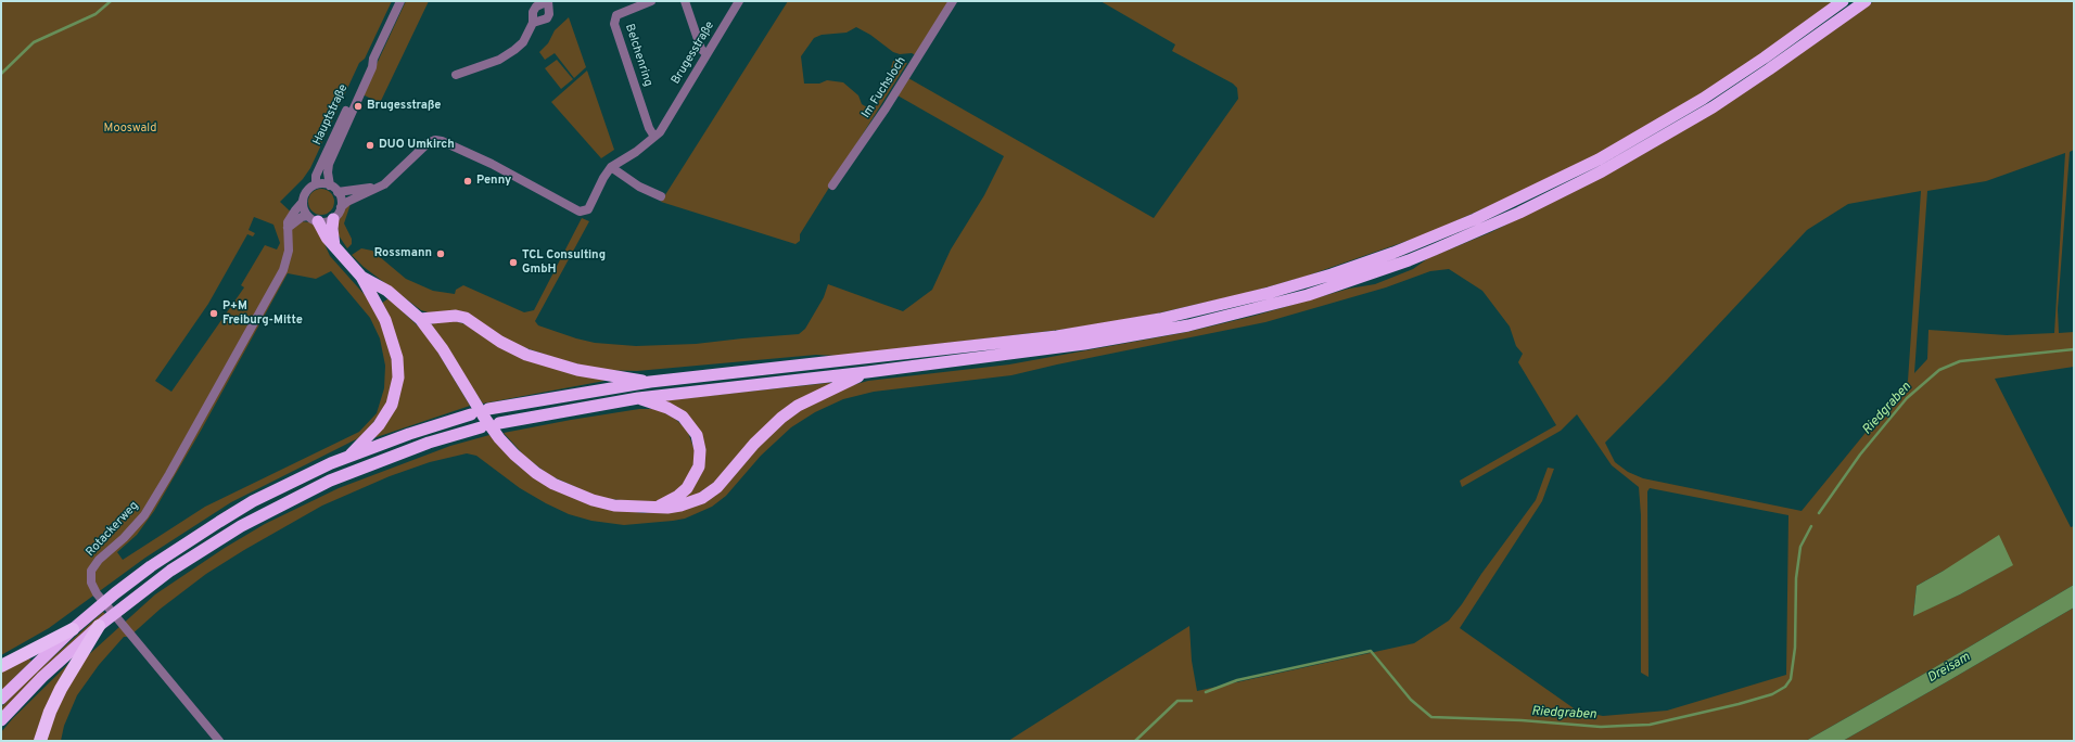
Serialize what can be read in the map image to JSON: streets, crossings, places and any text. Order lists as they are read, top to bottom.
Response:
{
  "streets": {
    "street": [
      "Brugesstraße",
      "Belchenring",
      "Im Fuchsloch",
      "Hauptstraße",
      "Rotackerweg"
    ]
  },
  "crossings": [
    ["Brugesstraße", "Belchenring"],
    ["Brugesstraße", "Hauptstraße"],
    ["Hauptstraße", "Rotackerweg"]
  ],
  "water": ["Riedgraben", "Dreisam"],
  "parks": ["Mooswald"],
  "places": [
    "Brugesstraße",
    "DUO Umkirch",
    "Penny",
    "Rossmann",
    "TCL Consulting GmbH",
    "P+M Freiburg-Mitte"
  ]
}
